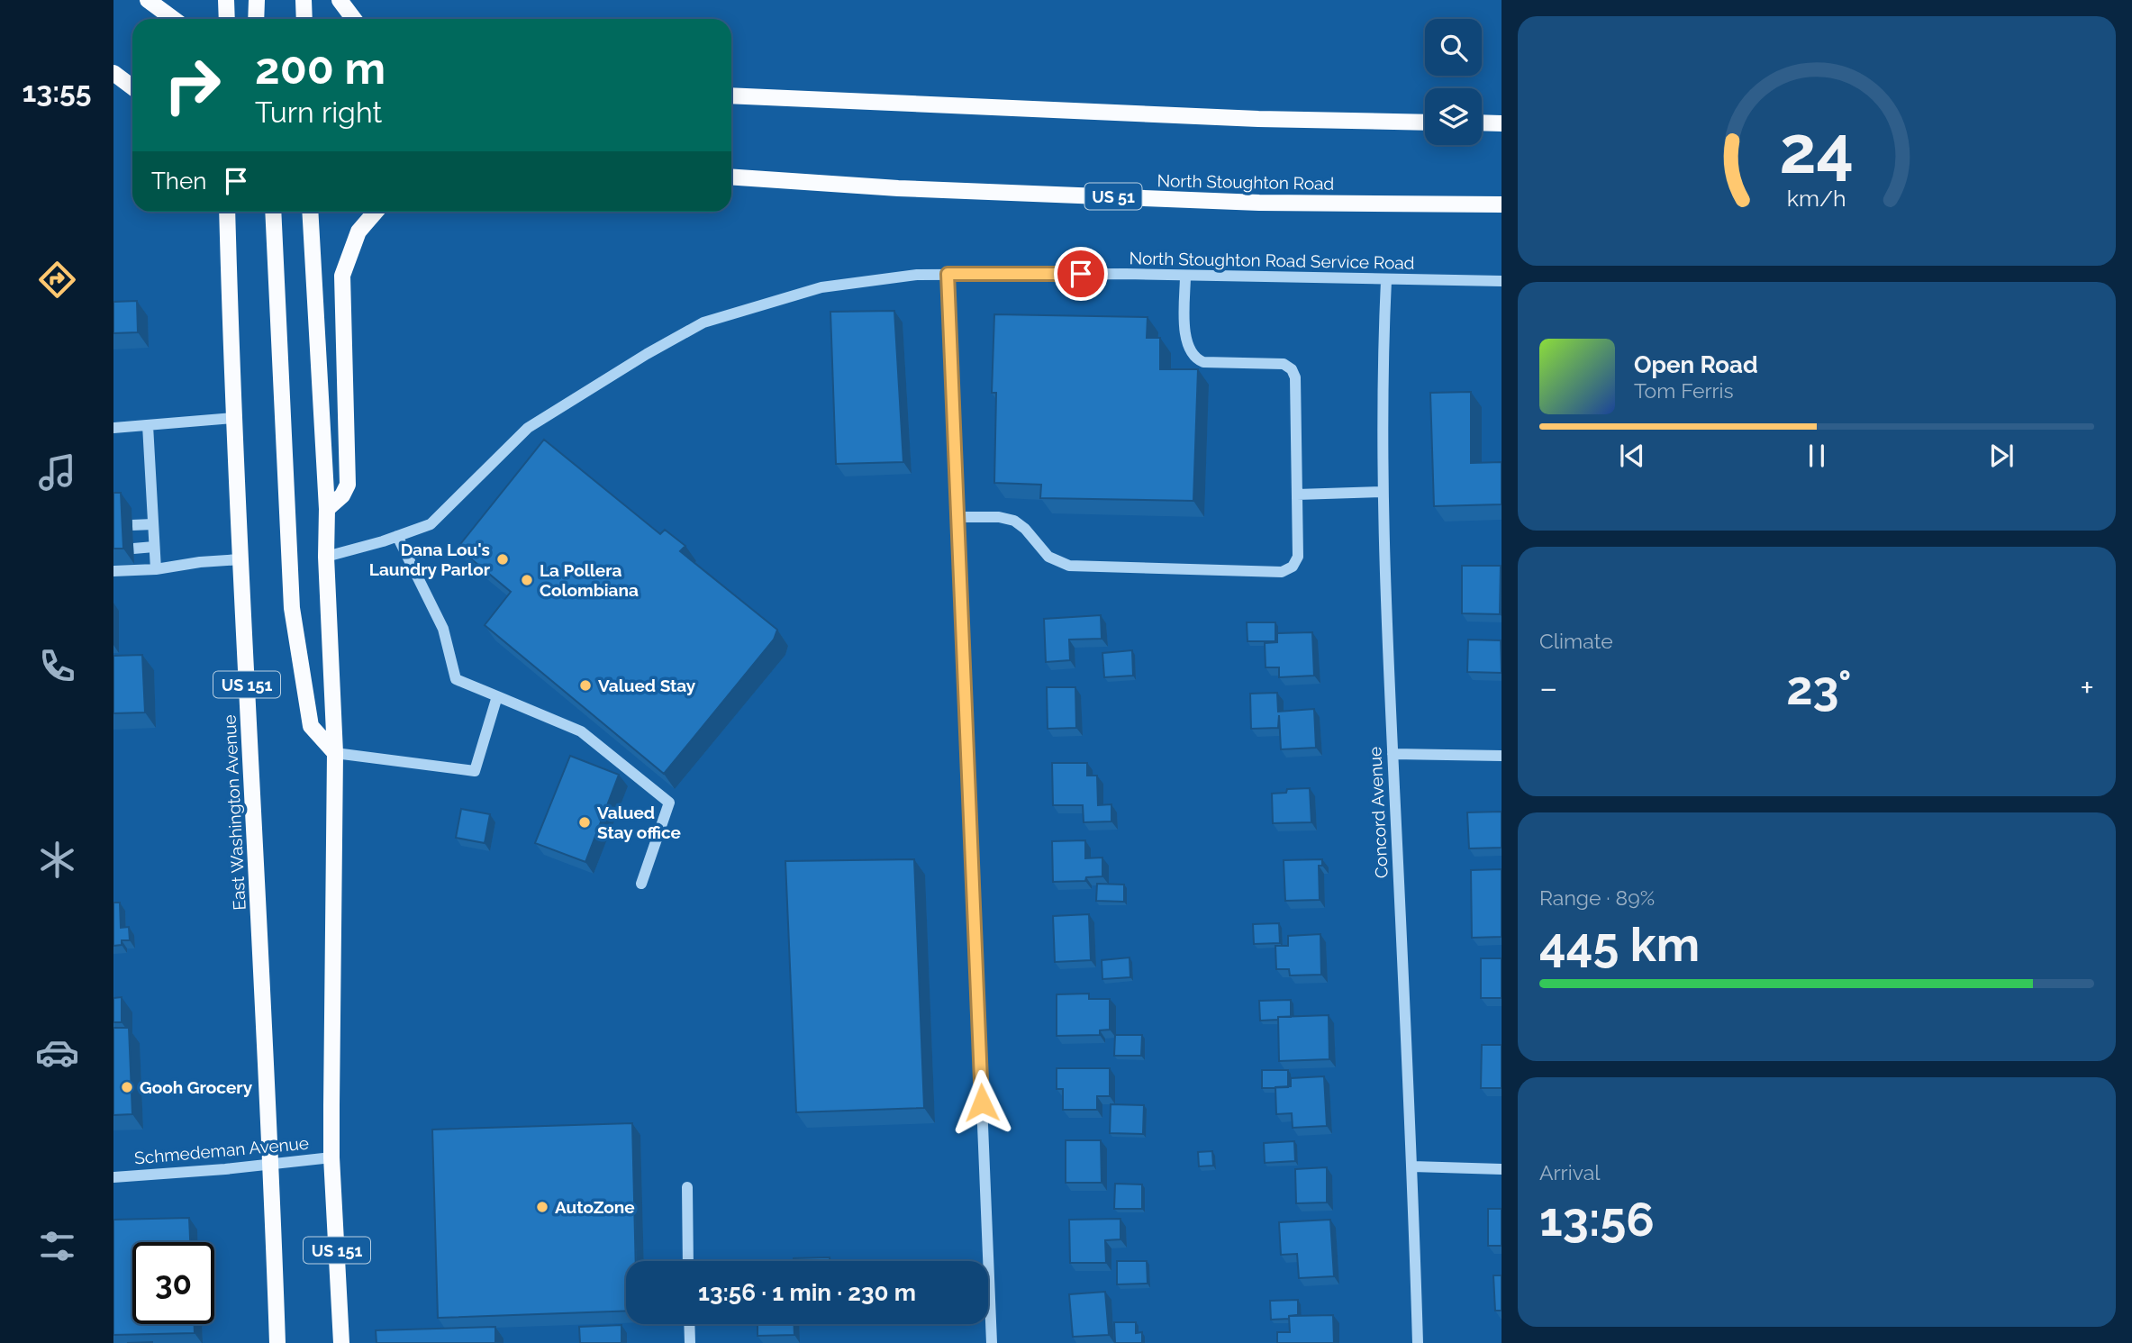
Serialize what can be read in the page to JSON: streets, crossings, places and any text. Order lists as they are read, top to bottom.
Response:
{
  "streets": {
    "main road": [
      "North Stoughton Road",
      "US 51",
      "US 151",
      "East Washington Avenue"
    ],
    "street": ["North Stoughton Road Service Road", "Concord Avenue", "Schmedeman Avenue"]
  },
  "crossings": [
    ["North Stoughton Road Service Road", "US 151"],
    ["North Stoughton Road Service Road", "Concord Avenue"],
    ["US 151", "Schmedeman Avenue"],
    ["East Washington Avenue", "Schmedeman Avenue"]
  ],
  "places": [
    "Dana Lou's Laundry Parlor",
    "La Pollera Colombiana",
    "Valued Stay",
    "Valued Stay office",
    "Gooh Grocery",
    "AutoZone"
  ],
  "page": {
    "tabs": "13:55",
    "turn": ["200 m", "Turn right"],
    "then": "Then",
    "song": ["Open Road", "Tom Ferris"],
    "tile": [
      "Climate",
      ["Range · 89%", "445 km"],
      ["Arrival", "13:56"]
    ],
    "heat": ["−", "23°", "+"],
    "limit": "30",
    "trip": "13:56 · 1 min · 230 m",
    "gauge": ["24", "km/h"]
  }
}
